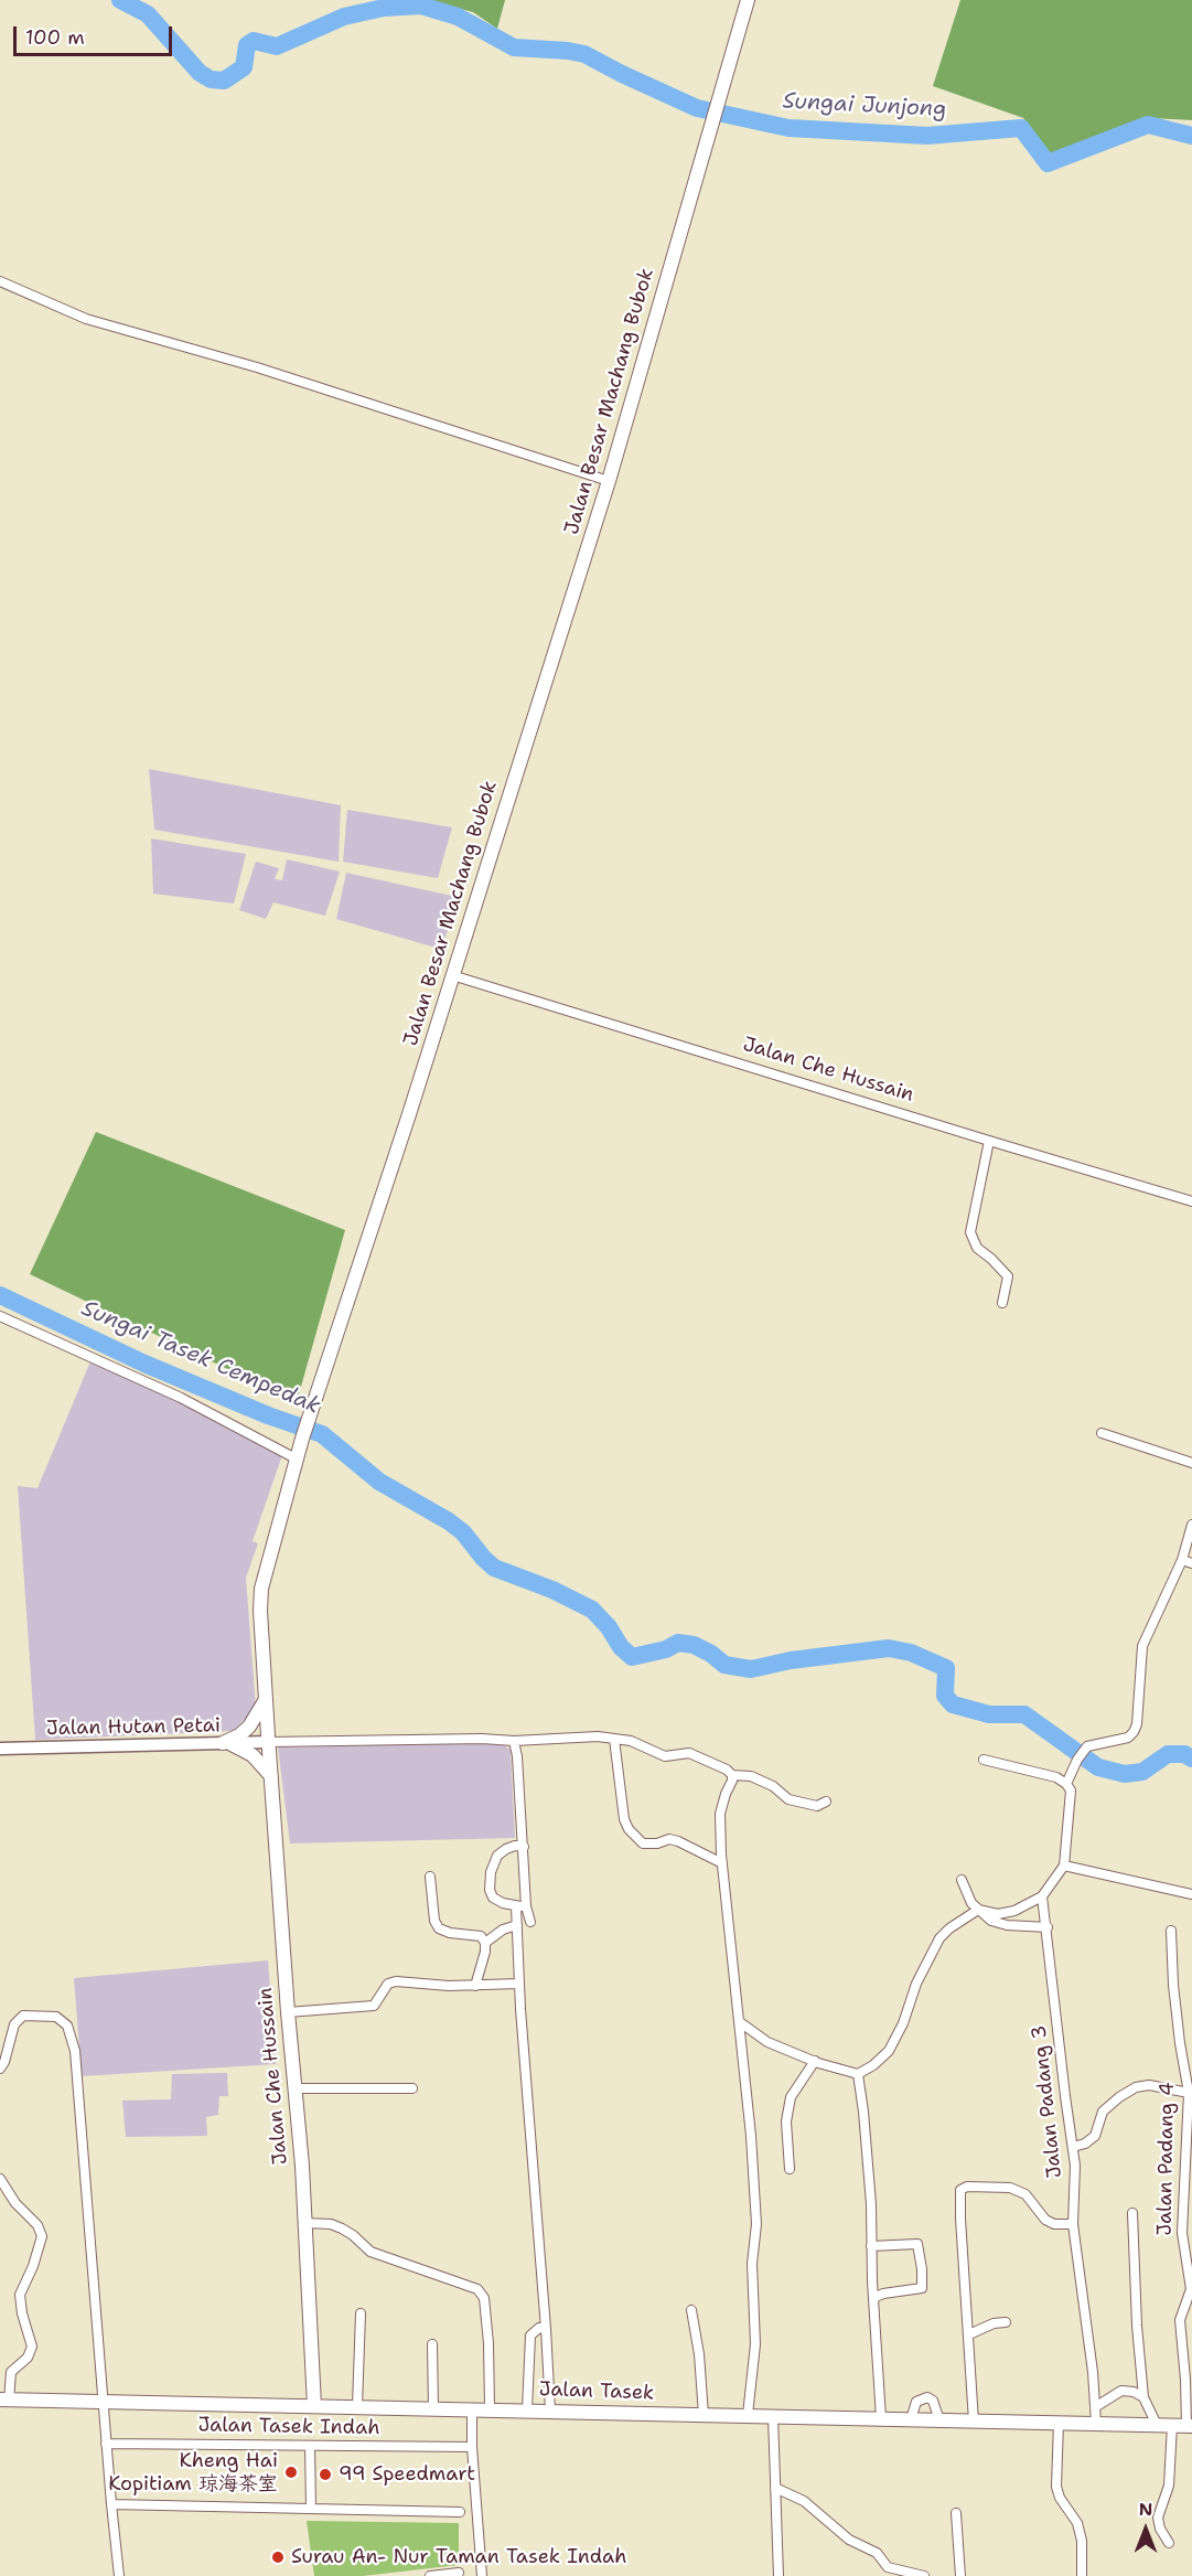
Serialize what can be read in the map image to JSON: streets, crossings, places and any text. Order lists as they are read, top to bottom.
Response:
{
  "streets": {
    "main road": ["Jalan Besar Machang Bubok", "Jalan Che Hussain", "Jalan Tasek"],
    "street": [
      "Jalan Hutan Petai",
      "Jalan Padang 3",
      "Jalan Padang 4",
      "Jalan Tasek Indah"
    ]
  },
  "crossings": [
    ["Jalan Besar Machang Bubok", "Jalan Che Hussain"],
    ["Jalan Besar Machang Bubok", "Jalan Hutan Petai"],
    ["Jalan Che Hussain", "Jalan Hutan Petai"],
    ["Jalan Che Hussain", "Jalan Tasek"],
    ["Jalan Padang 3", "Jalan Tasek"],
    ["Jalan Padang 4", "Jalan Tasek"]
  ],
  "water": ["Sungai Junjong", "Sungai Tasek Cempedak"],
  "places": ["Kheng Hai Kopitiam 琼海茶室", "99 Speedmart", "Surau An- Nur Taman Tasek Indah"],
  "scale_bar": "100 m",
  "north": "top"
}
